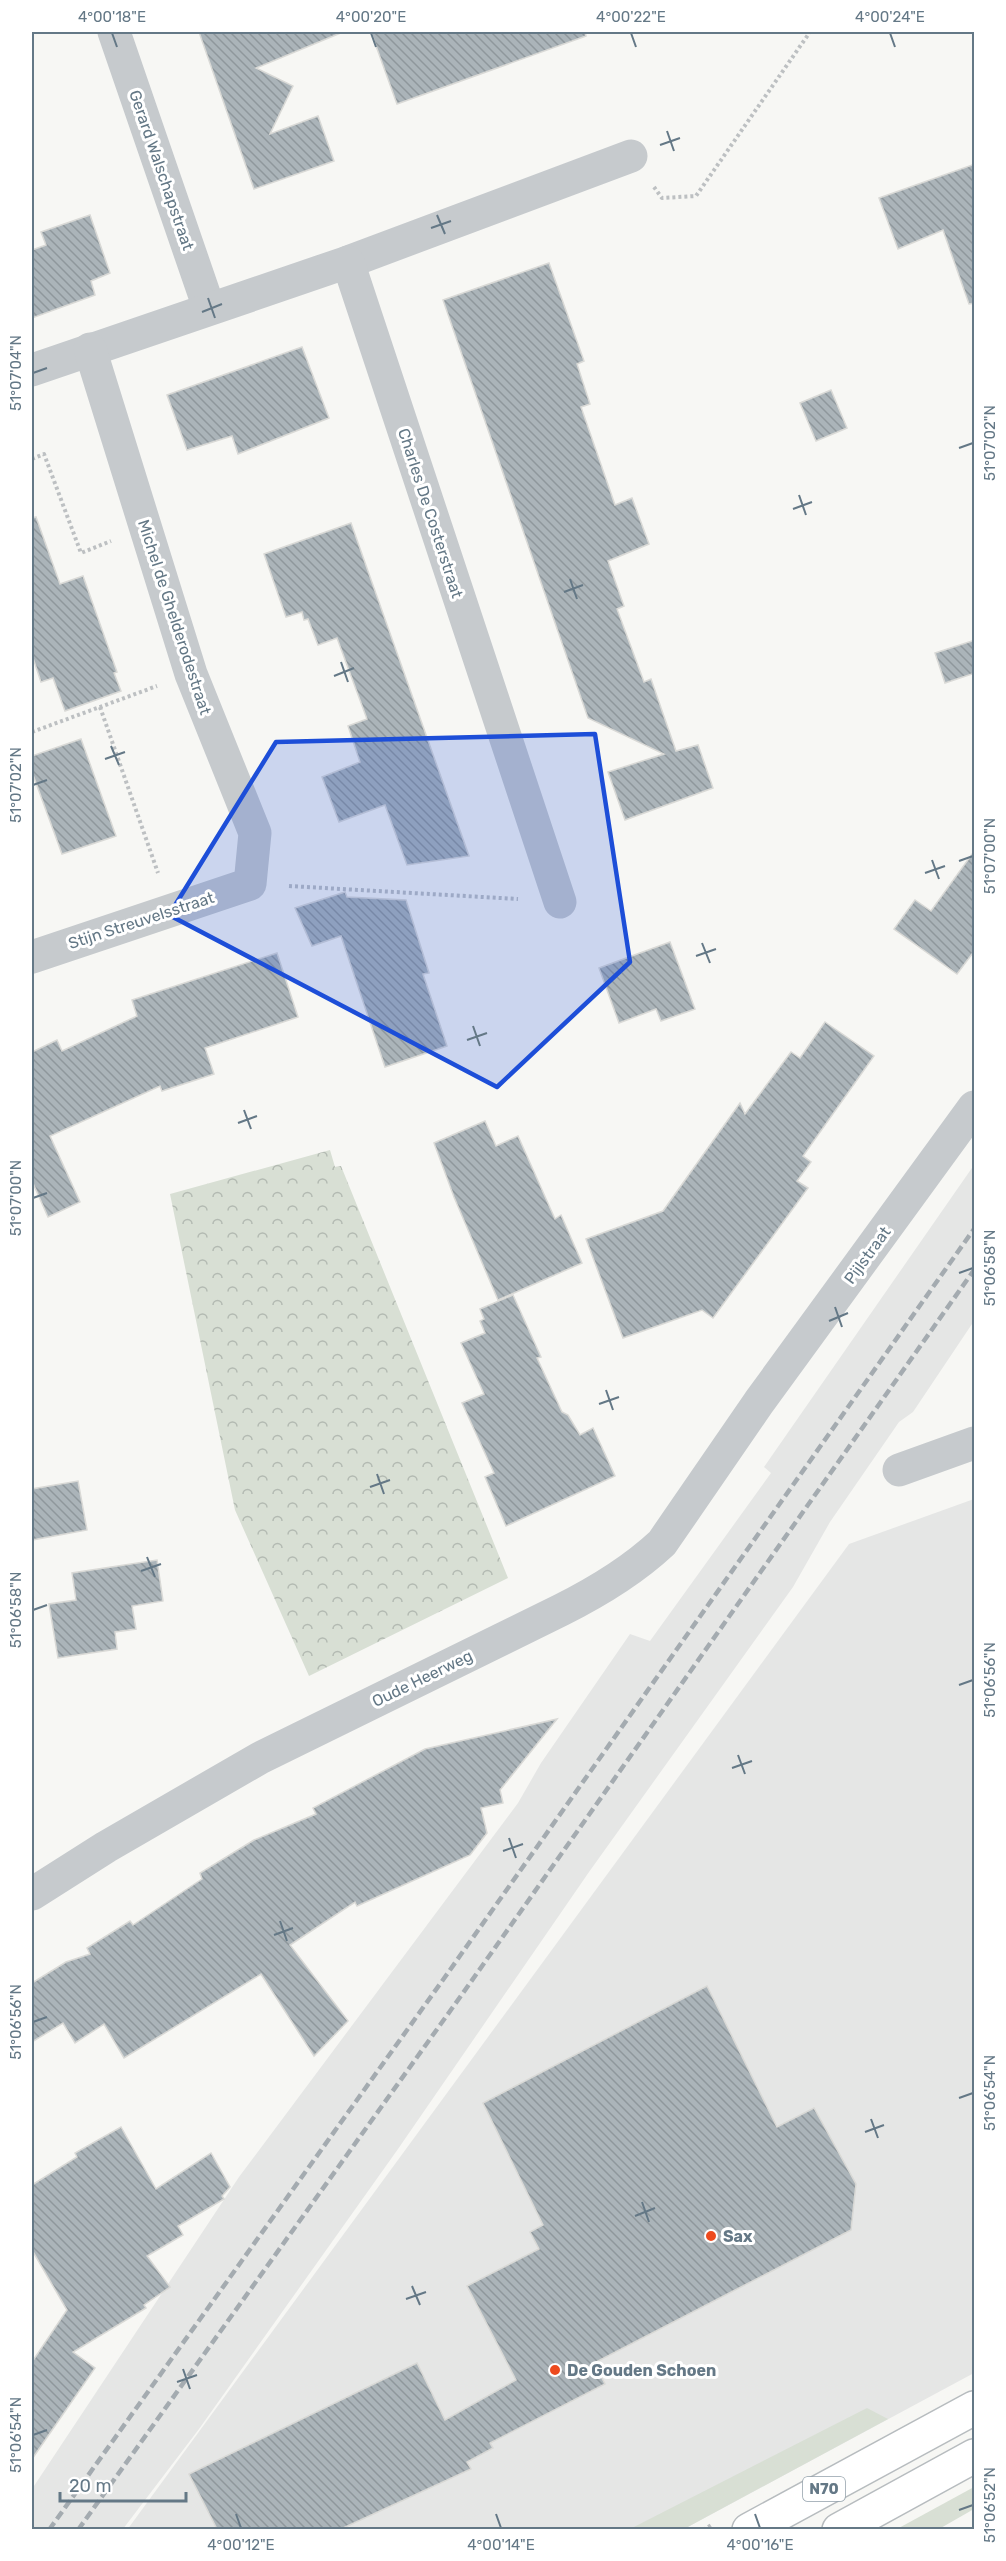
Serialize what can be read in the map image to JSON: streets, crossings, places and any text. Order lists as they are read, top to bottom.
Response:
{
  "streets": {
    "main road": ["N70"],
    "street": [
      "Gerard Walschapstraat",
      "Charles De Costerstraat",
      "Michel de Ghelderodestraat",
      "Stijn Streuvelsstraat",
      "Pijlstraat",
      "Oude Heerweg"
    ]
  },
  "crossings": [
    ["Michel de Ghelderodestraat", "Stijn Streuvelsstraat"],
    ["Pijlstraat", "Oude Heerweg"]
  ],
  "places": ["Sax", "De Gouden Schoen"],
  "scale_bar": "20 m",
  "coordinates": [
    "4°00'18\"E",
    "4°00'20\"E",
    "4°00'22\"E",
    "4°00'24\"E",
    "51°07'04\"N",
    "51°07'02\"N",
    "51°07'00\"N",
    "51°06'58\"N",
    "51°06'56\"N",
    "51°06'54\"N",
    "51°06'52\"N",
    "4°00'12\"E",
    "4°00'14\"E",
    "4°00'16\"E"
  ]
}
